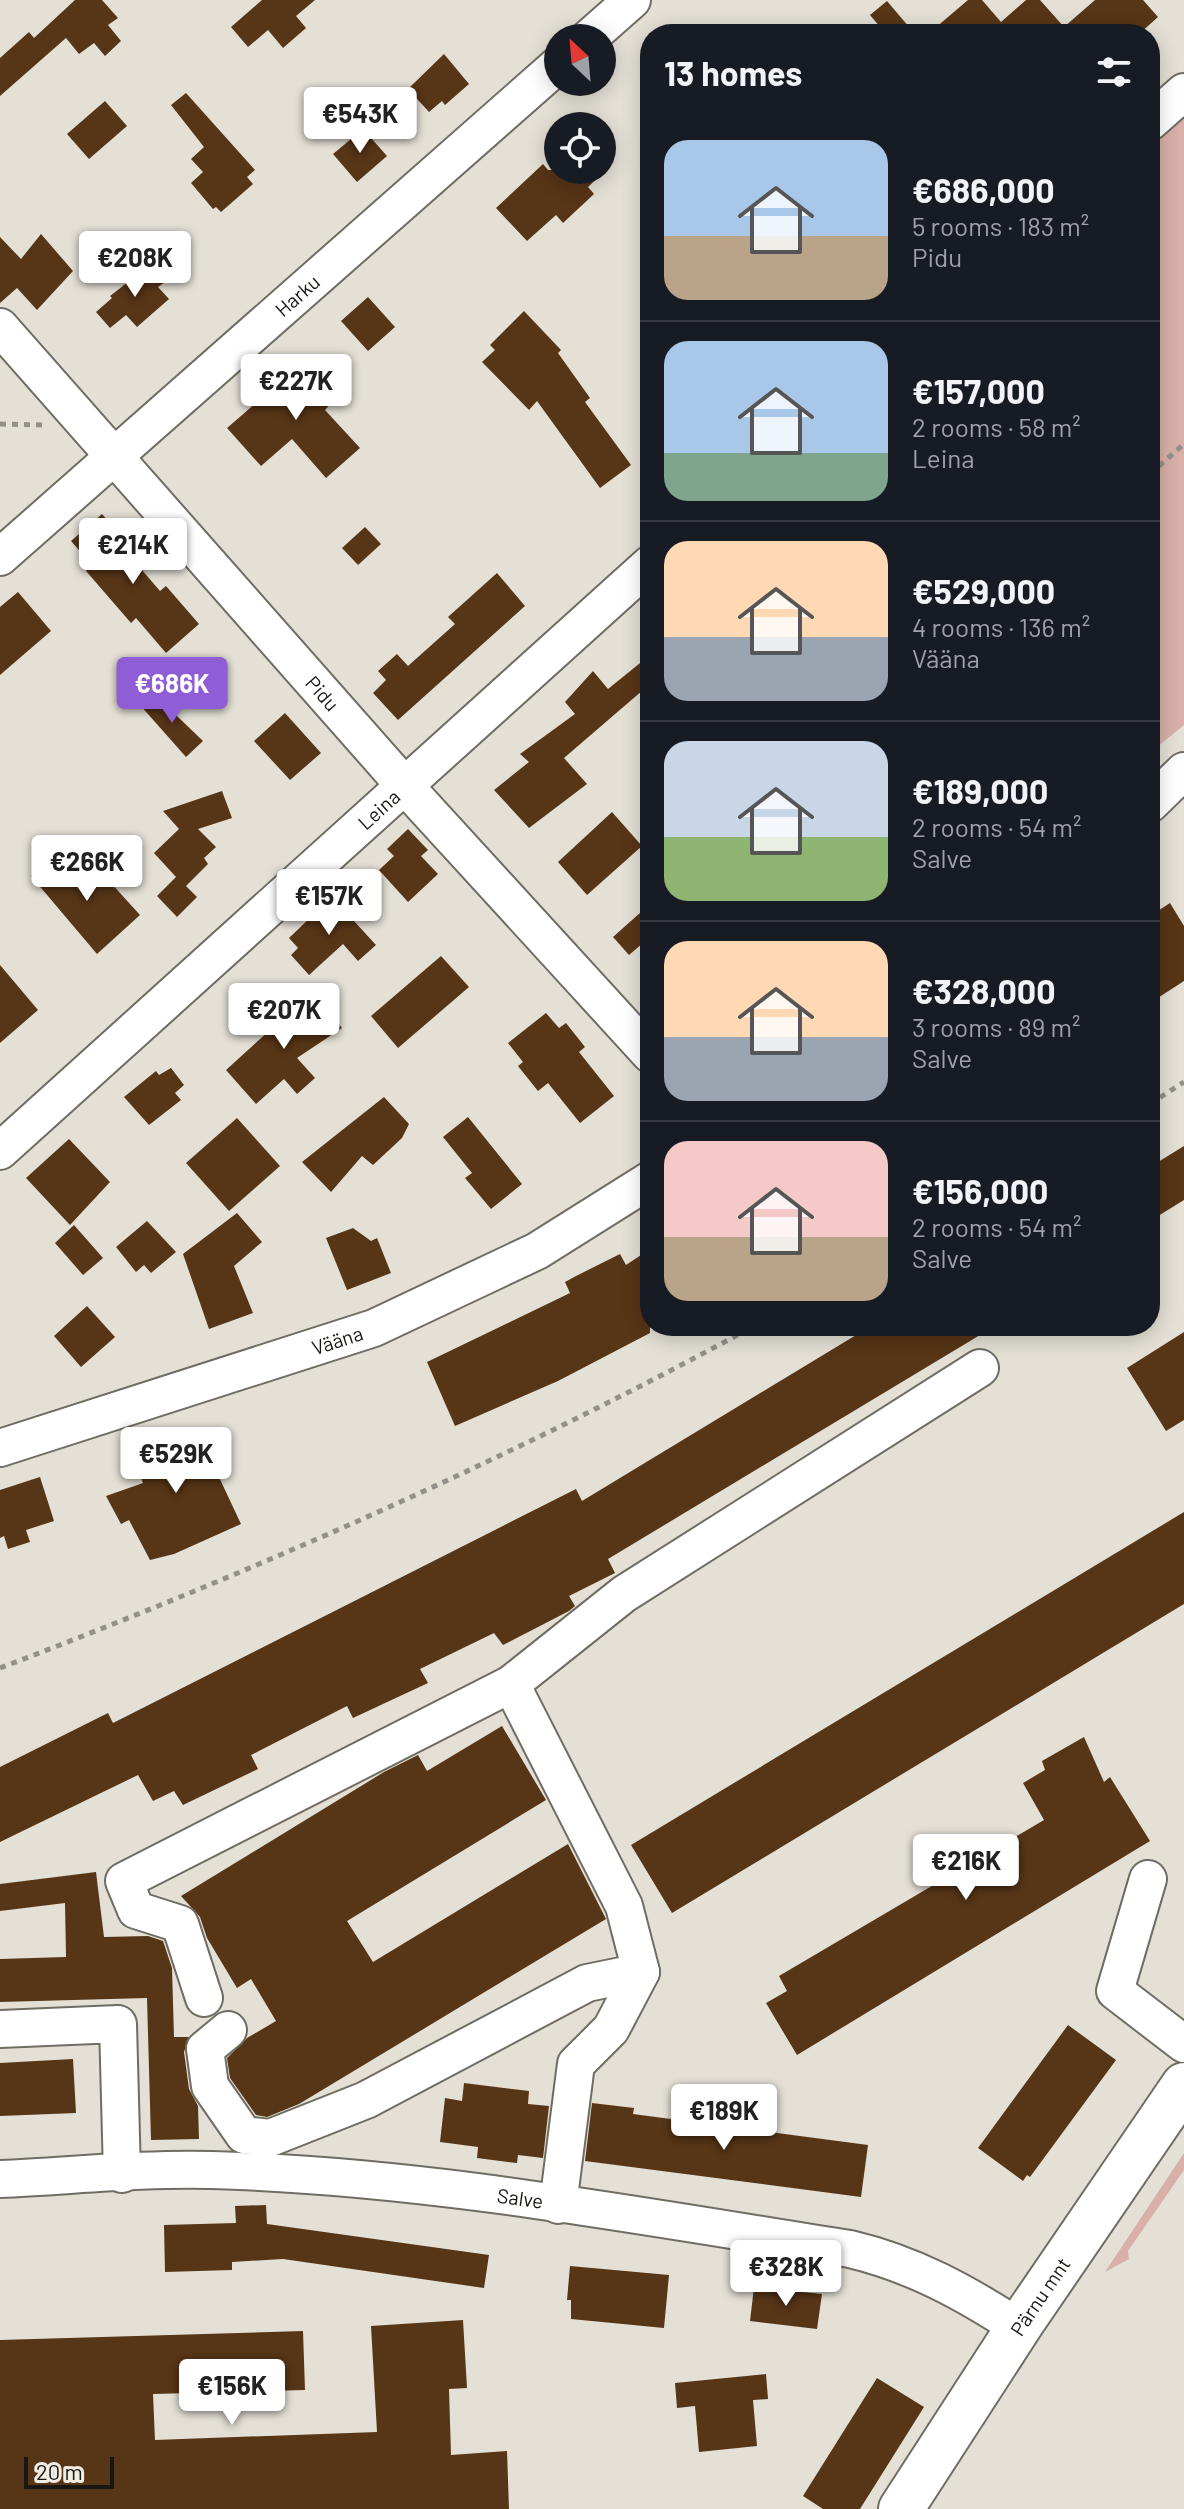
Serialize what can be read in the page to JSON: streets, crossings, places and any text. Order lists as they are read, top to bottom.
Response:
{
  "streets": {
    "main road": ["Pärnu mnt"],
    "street": [
      "Harku",
      "Pidu",
      "Leina",
      "Vääna",
      "Salve"
    ]
  },
  "crossings": [
    ["Harku", "Pidu"],
    ["Pidu", "Leina"],
    ["Salve", "Pärnu mnt"]
  ],
  "scale_bar": "20 m",
  "north": "top left",
  "page": {
    "heading": "13 homes",
    "price": [
      "€543K",
      "€208K",
      "€227K",
      "€214K",
      "€686K",
      "€266K",
      "€157K",
      "€207K",
      "€529K",
      "€216K",
      "€189K",
      "€328K",
      "€156K"
    ],
    "list": [
      {
        "name": "€686,000",
        "note": "5 rooms · 183 m² · Pidu"
      },
      {
        "name": "€157,000",
        "note": "2 rooms · 58 m² · Leina"
      },
      {
        "name": "€529,000",
        "note": "4 rooms · 136 m² · Vääna"
      },
      {
        "name": "€189,000",
        "note": "2 rooms · 54 m² · Salve"
      },
      {
        "name": "€328,000",
        "note": "3 rooms · 89 m² · Salve"
      },
      {
        "name": "€156,000",
        "note": "2 rooms · 54 m² · Salve"
      }
    ],
    "scale": "20 m"
  }
}
